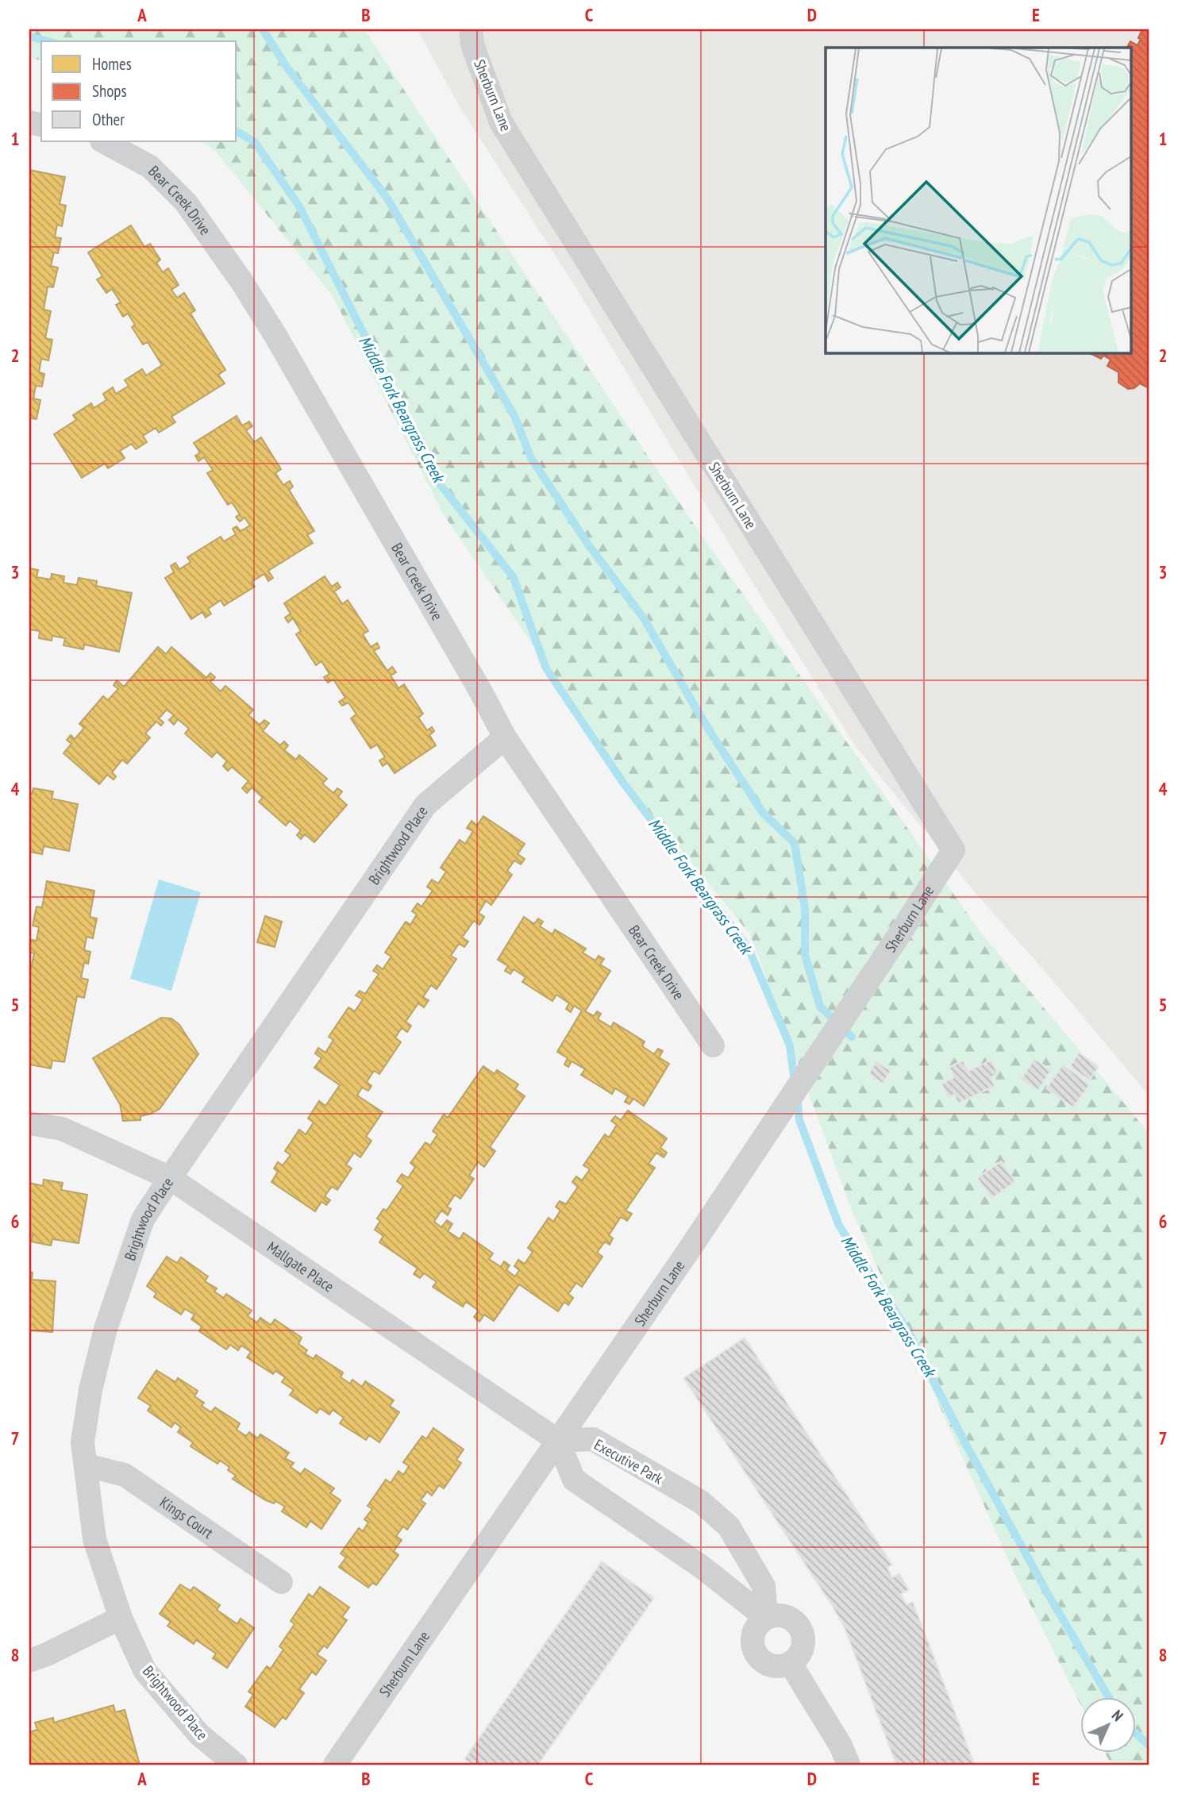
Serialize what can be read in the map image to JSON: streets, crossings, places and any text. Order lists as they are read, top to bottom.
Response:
{
  "streets": {
    "street": [
      "Sherburn Lane",
      "Bear Creek Drive",
      "Brightwood Place",
      "Mallgate Place",
      "Executive Park",
      "Kings Court"
    ]
  },
  "crossings": [
    ["Sherburn Lane", "Mallgate Place"],
    ["Sherburn Lane", "Executive Park"],
    ["Bear Creek Drive", "Brightwood Place"],
    ["Brightwood Place", "Mallgate Place"],
    ["Brightwood Place", "Kings Court"],
    ["Mallgate Place", "Executive Park"]
  ],
  "water": ["Middle Fork Beargrass Creek"],
  "legend": ["Homes", "Shops", "Other"],
  "north": "top right",
  "grid": {
    "columns": [
      "A",
      "B",
      "C",
      "D",
      "E"
    ],
    "rows": [
      "1",
      "2",
      "3",
      "4",
      "5",
      "6",
      "7",
      "8"
    ]
  }
}
